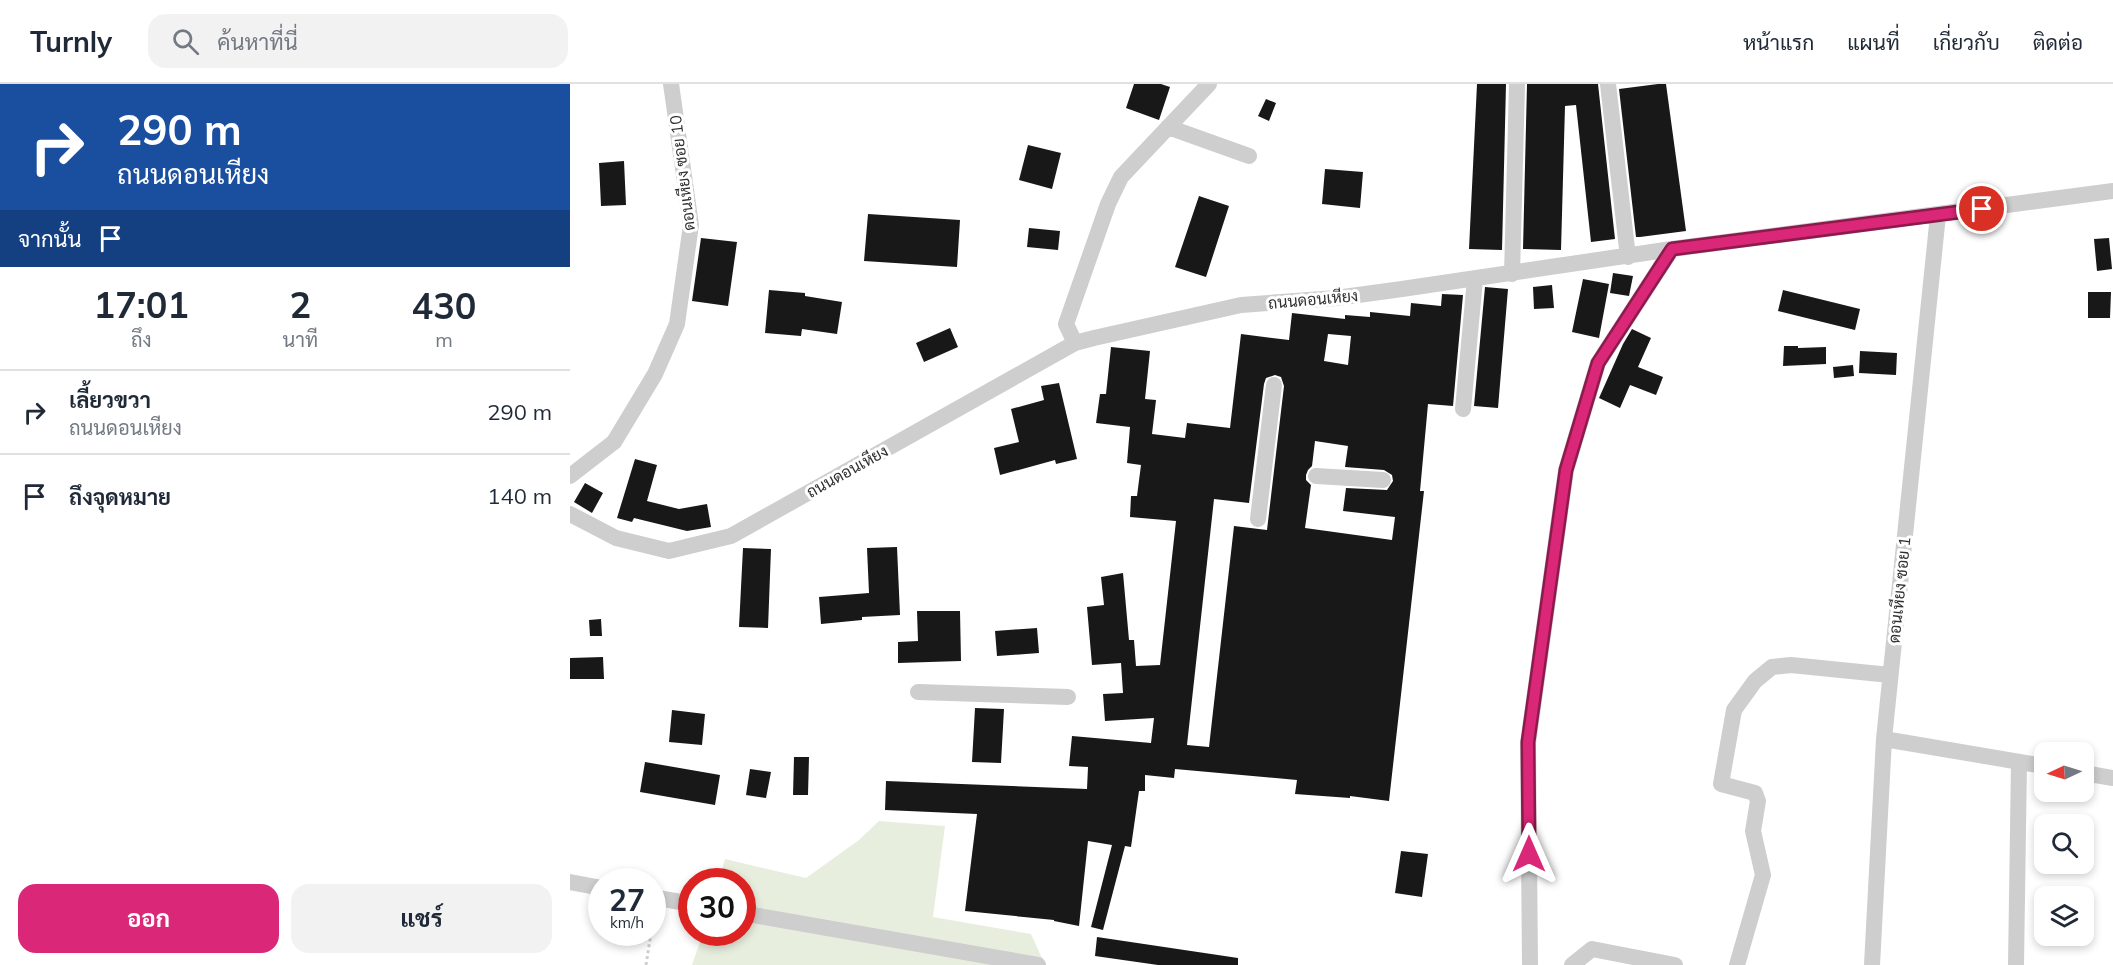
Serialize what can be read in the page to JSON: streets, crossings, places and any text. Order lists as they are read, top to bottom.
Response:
{
  "streets": {
    "street": ["ดอนเหียง ซอย 10", "ถนนดอนเหียง", "ดอนเหียง ซอย 1"]
  },
  "crossings": [
    ["ถนนดอนเหียง", "ดอนเหียง ซอย 1"]
  ],
  "north": "left",
  "page": {
    "header": "Turnly",
    "search": "ค้นหาที่นี่",
    "nav": [
      "หน้าแรก",
      "แผนที่",
      "เกี่ยวกับ",
      "ติดต่อ"
    ],
    "turn": ["290 m", "ถนนดอนเหียง"],
    "then": "จากนั้น",
    "eta": [
      "17:01",
      "ถึง",
      "2",
      "นาที",
      "430",
      "m"
    ],
    "list": [
      {
        "name": "เลี้ยวขวา",
        "note": "ถนนดอนเหียง",
        "value": "290 m"
      },
      {
        "name": "ถึงจุดหมาย",
        "value": "140 m"
      }
    ],
    "speed": "27 km/h",
    "limit": "30",
    "buttons": ["ออก", "แชร์"]
  }
}
